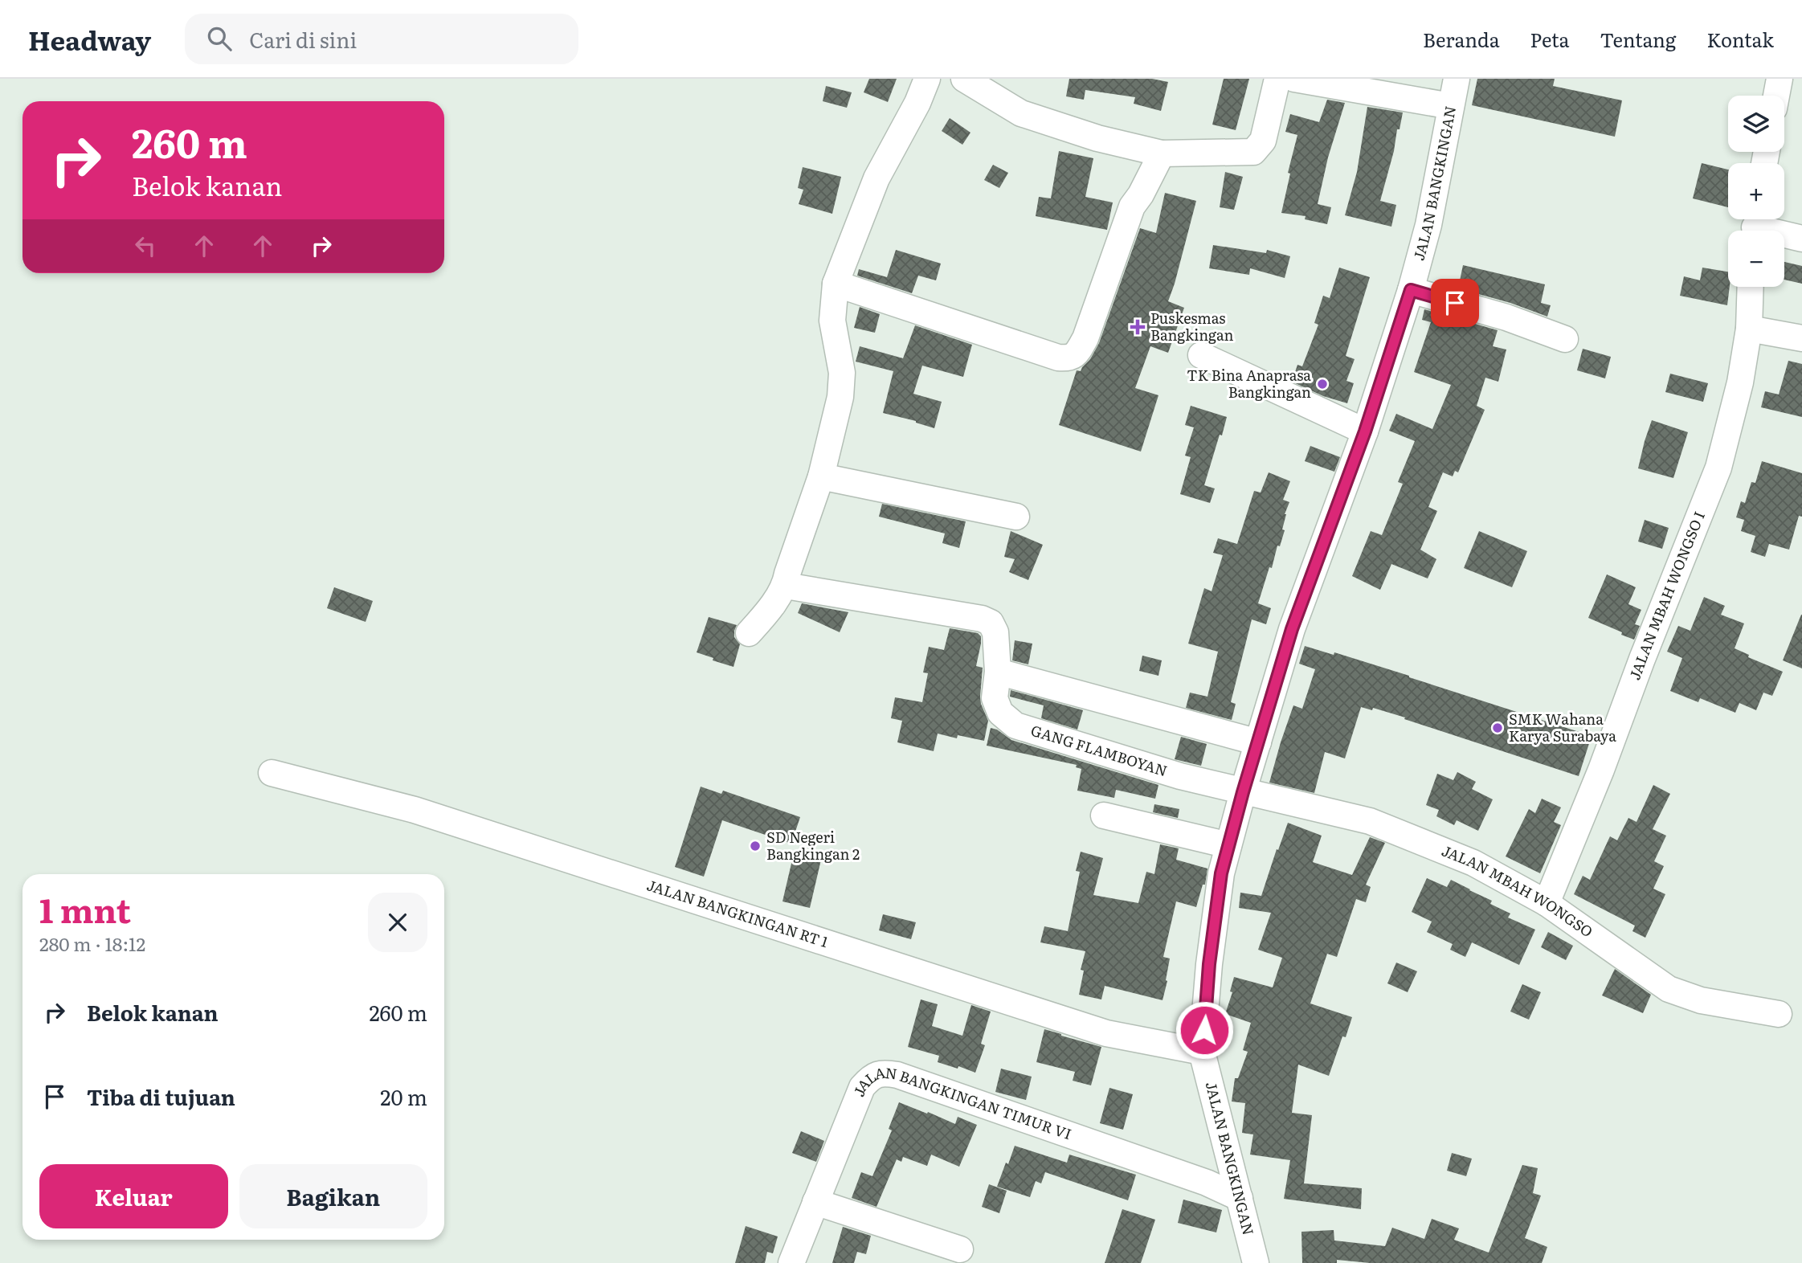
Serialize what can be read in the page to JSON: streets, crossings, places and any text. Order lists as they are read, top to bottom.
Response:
{
  "streets": {
    "street": [
      "JALAN BANGKINGAN",
      "JALAN MBAH WONGSO I",
      "GANG FLAMBOYAN",
      "JALAN MBAH WONGSO",
      "JALAN BANGKINGAN RT 1",
      "JALAN BANGKINGAN TIMUR VI"
    ]
  },
  "crossings": [
    ["JALAN BANGKINGAN", "GANG FLAMBOYAN"],
    ["JALAN BANGKINGAN", "JALAN MBAH WONGSO"],
    ["JALAN BANGKINGAN", "JALAN BANGKINGAN RT 1"],
    ["JALAN BANGKINGAN", "JALAN BANGKINGAN TIMUR VI"],
    ["JALAN MBAH WONGSO I", "JALAN MBAH WONGSO"],
    ["GANG FLAMBOYAN", "JALAN MBAH WONGSO"]
  ],
  "places": {
    "health": ["Puskesmas Bangkingan"],
    "other": ["TK Bina Anaprasa Bangkingan", "SMK Wahana Karya Surabaya", "SD Negeri Bangkingan 2"]
  },
  "page": {
    "header": "Headway",
    "search": "Cari di sini",
    "nav": [
      "Beranda",
      "Peta",
      "Tentang",
      "Kontak"
    ],
    "map_buttons": ["+", "−"],
    "turn": ["260 m", "Belok kanan"],
    "heading": ["1 mnt", "280 m · 18:12"],
    "list": [
      {
        "name": "Belok kanan",
        "value": "260 m"
      },
      {
        "name": "Tiba di tujuan",
        "value": "20 m"
      }
    ],
    "buttons": ["Keluar", "Bagikan"]
  }
}
